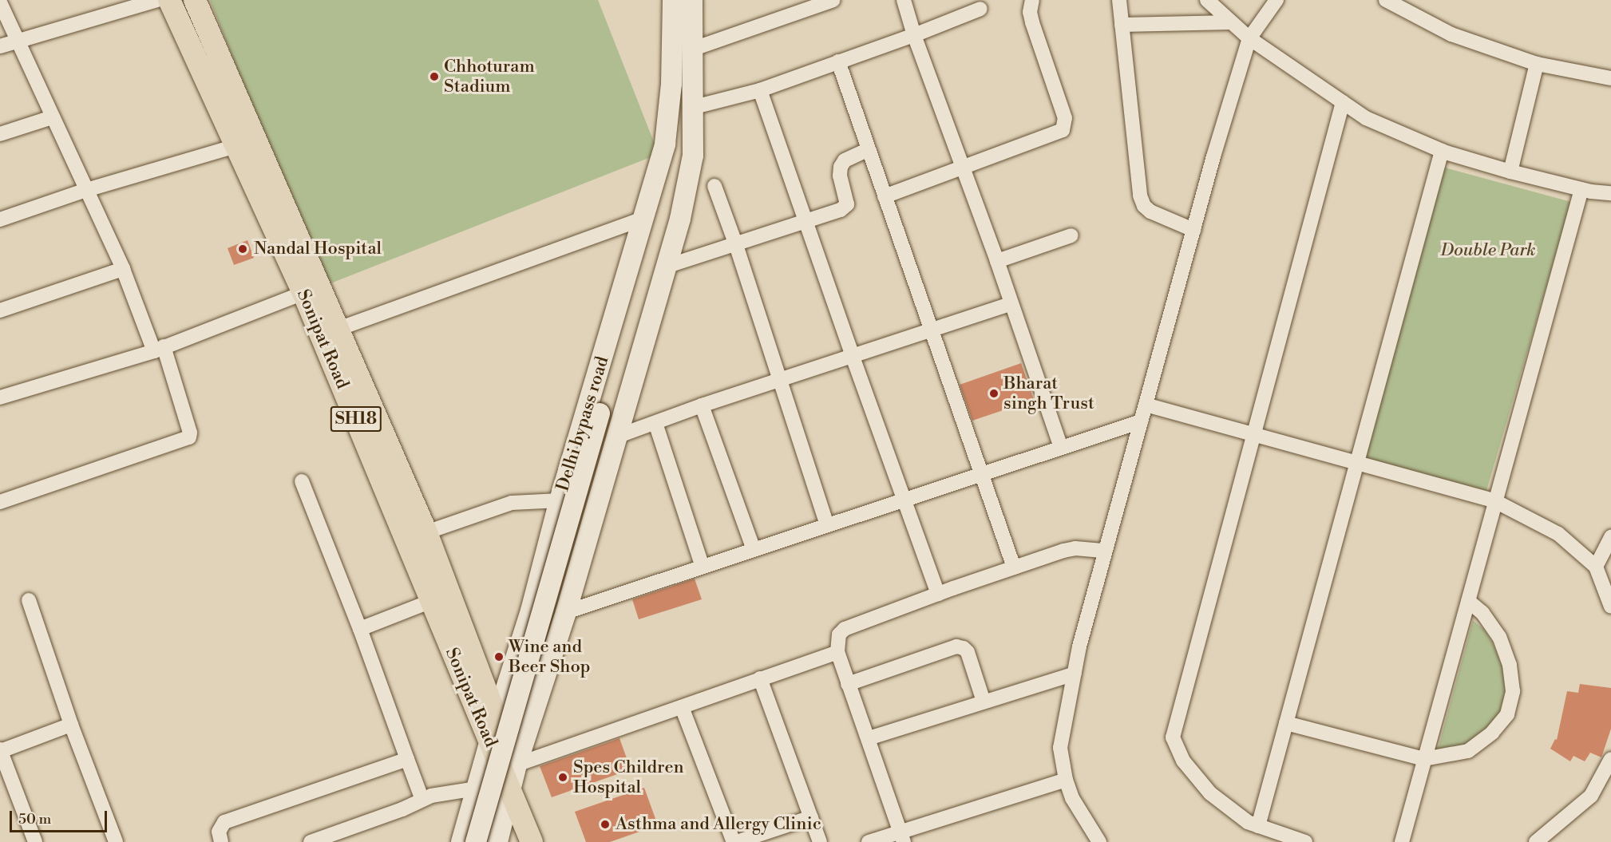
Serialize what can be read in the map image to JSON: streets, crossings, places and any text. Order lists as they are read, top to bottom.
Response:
{
  "streets": {
    "main road": ["Sonipat Road", "SH18", "Delhi bypass road"]
  },
  "crossings": [
    ["Sonipat Road", "Delhi bypass road"]
  ],
  "parks": ["Double Park"],
  "places": [
    "Chhoturam Stadium",
    "Nandal Hospital",
    "Bharat singh Trust",
    "Wine and Beer Shop",
    "Spes Children Hospital",
    "Asthma and Allergy Clinic"
  ],
  "scale_bar": "50 m"
}
